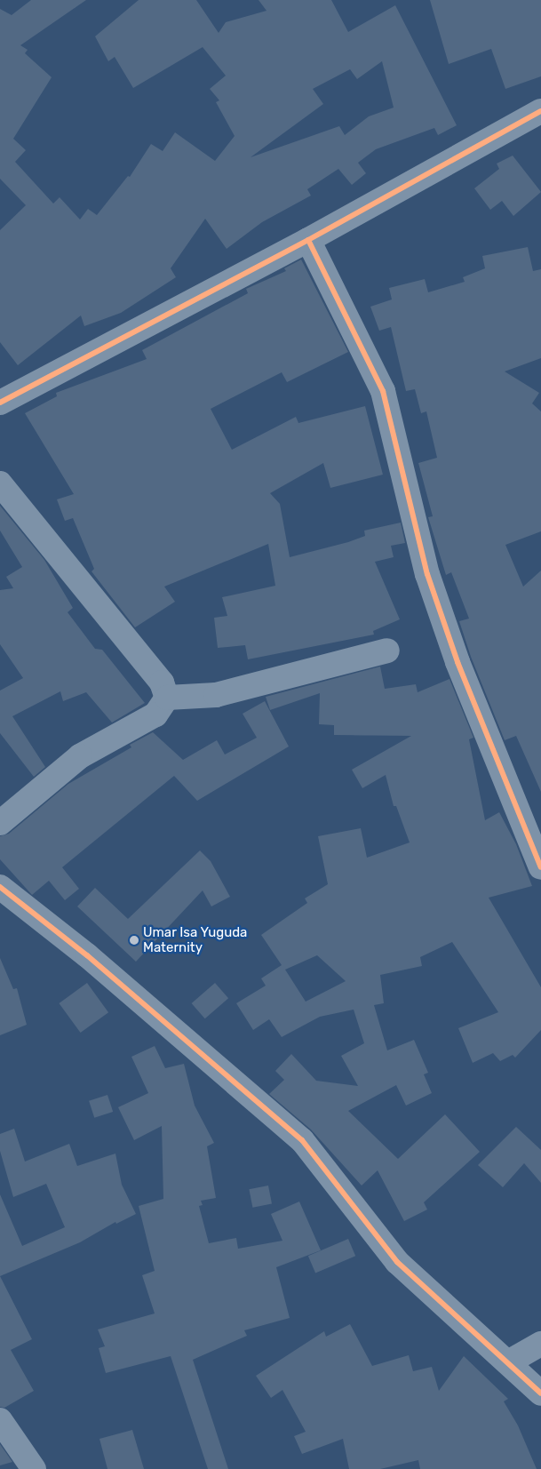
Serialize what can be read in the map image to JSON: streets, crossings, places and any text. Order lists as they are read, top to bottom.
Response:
{
  "places": ["Umar Isa Yuguda Maternity"]
}
